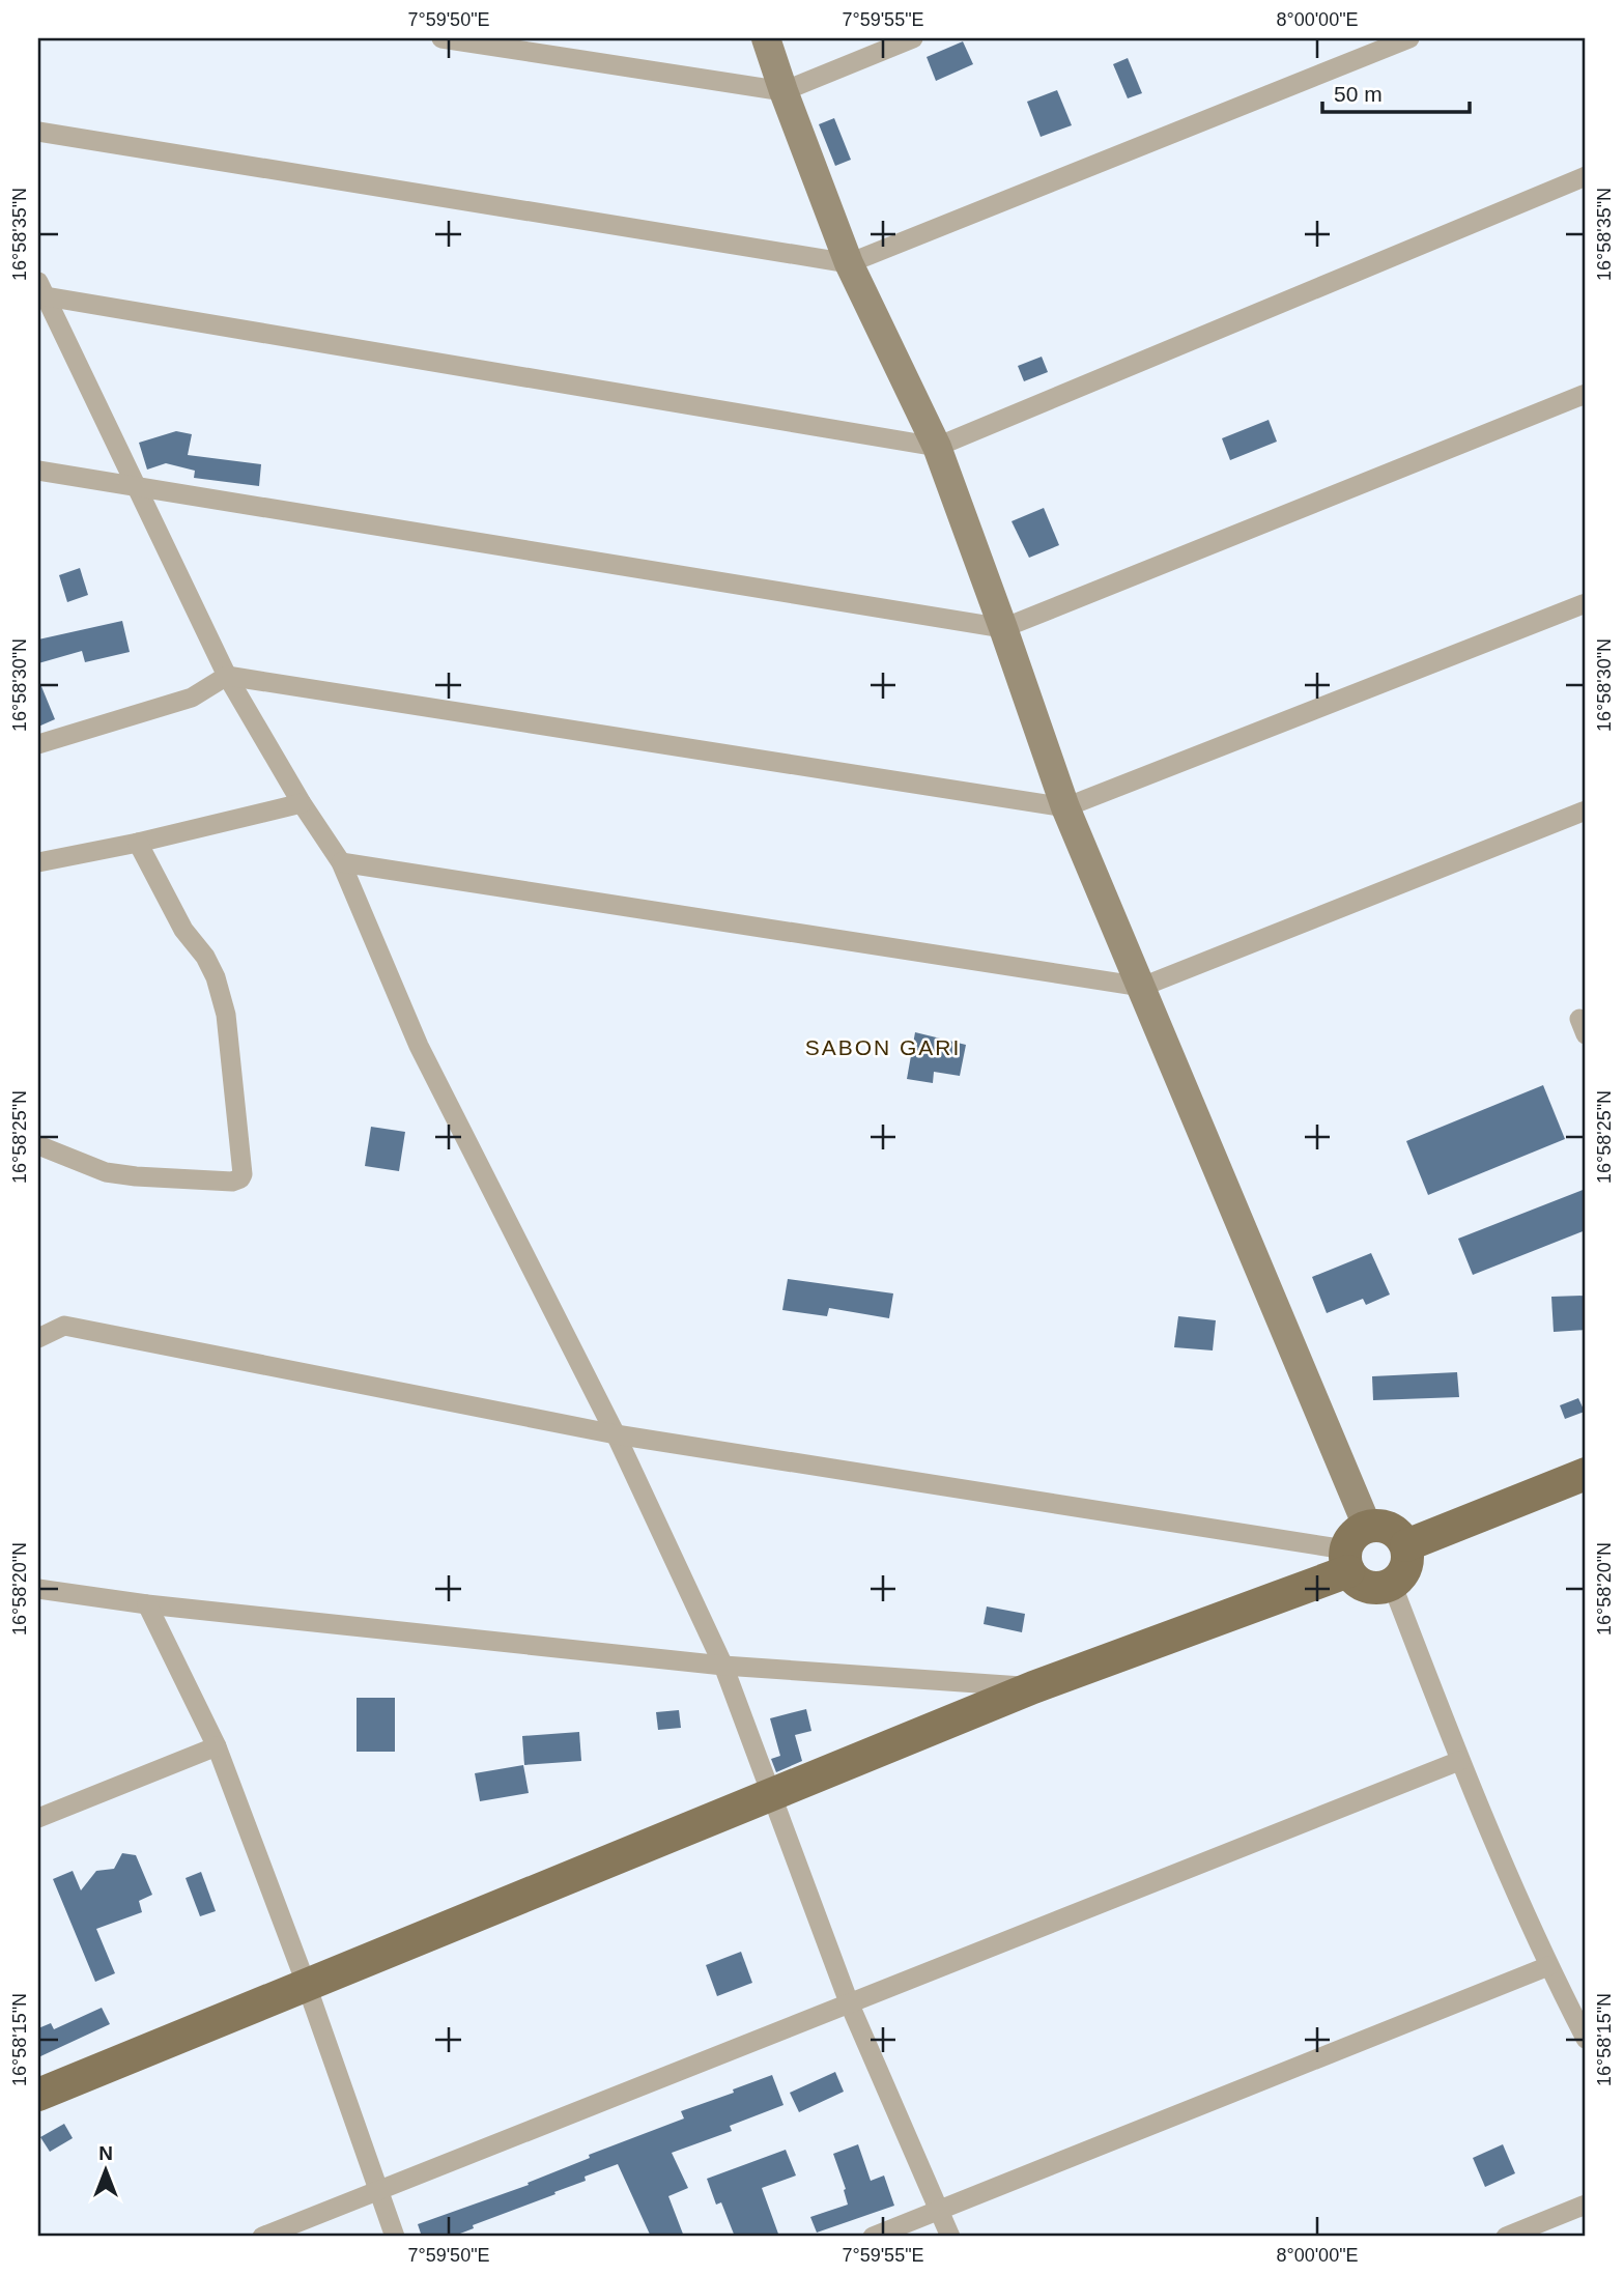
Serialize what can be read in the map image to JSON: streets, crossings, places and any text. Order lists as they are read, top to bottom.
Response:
{
  "districts": ["SABON GARI"],
  "scale_bar": "50 m",
  "north": "top",
  "coordinates": [
    "7°59'50\"E",
    "7°59'55\"E",
    "8°00'00\"E",
    "16°58'35\"N",
    "16°58'30\"N",
    "16°58'25\"N",
    "16°58'20\"N",
    "16°58'15\"N"
  ]
}
